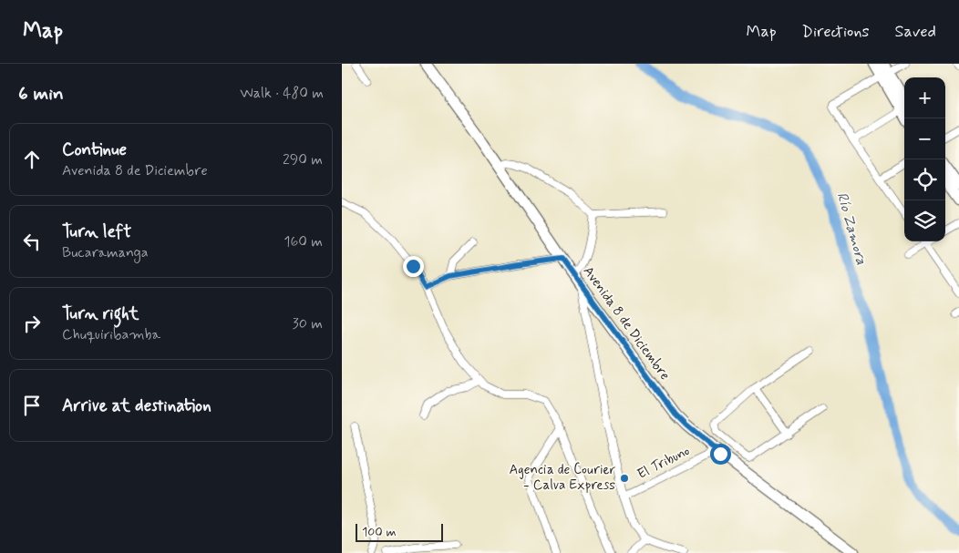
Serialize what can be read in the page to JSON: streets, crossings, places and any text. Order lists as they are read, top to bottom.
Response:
{
  "streets": {
    "main road": ["Avenida 8 de Diciembre"],
    "street": ["El Tribuno"]
  },
  "crossings": [
    ["Avenida 8 de Diciembre", "El Tribuno"]
  ],
  "water": ["Río Zamora"],
  "places": ["Agencia de Courier - Calva Express"],
  "scale_bar": "100 m",
  "page": {
    "header": "Map",
    "nav": ["Map", "Directions", "Saved"],
    "heading": ["6 min", "Walk · 480 m"],
    "map_buttons": ["+", "−"],
    "list": [
      ["Continue", "Avenida 8 de Diciembre", "290 m"],
      ["Turn left", "Bucaramanga", "160 m"],
      ["Turn right", "Chuquiribamba", "30 m"],
      "Arrive at destination"
    ],
    "scale": "100 m"
  }
}
